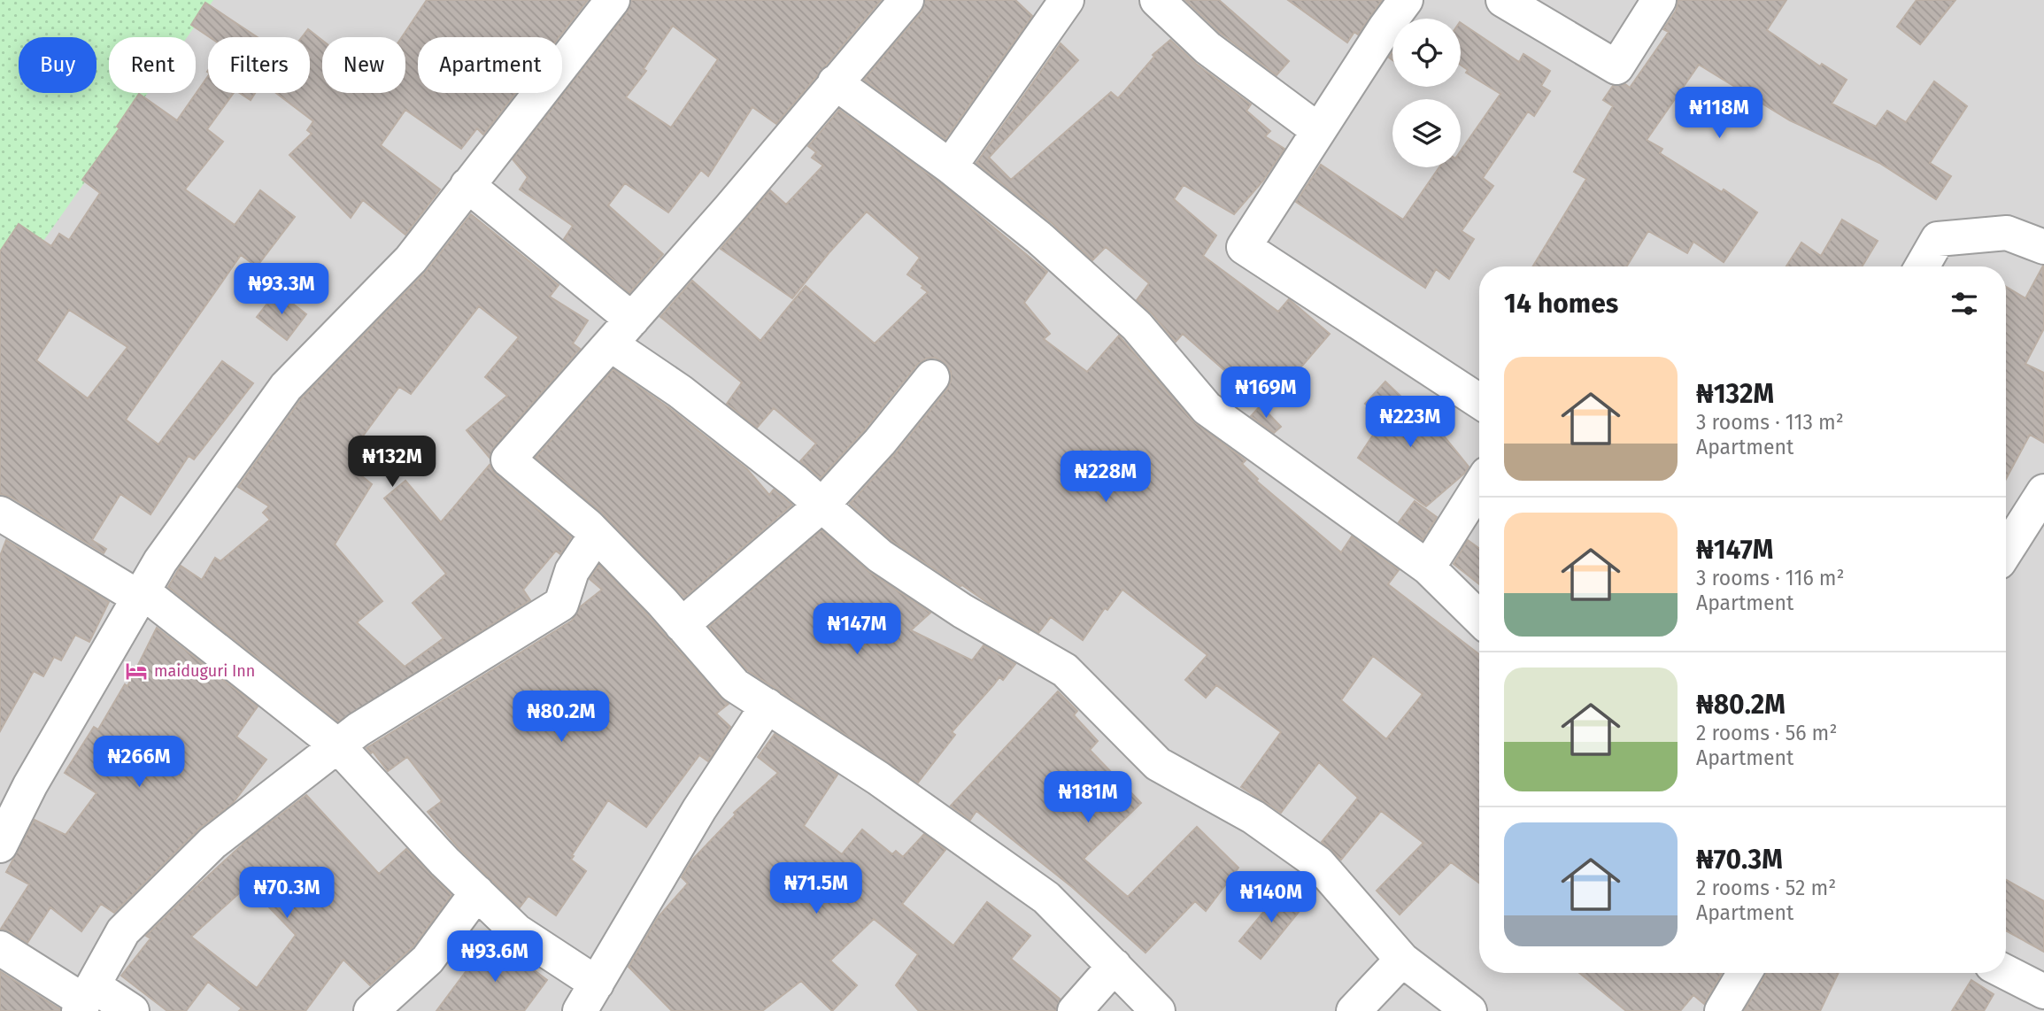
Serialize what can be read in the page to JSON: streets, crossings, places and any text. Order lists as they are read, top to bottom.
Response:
{
  "places": {
    "hotel": ["maiduguri Inn"]
  },
  "page": {
    "chip": [
      "Buy",
      "Rent",
      "Filters",
      "New",
      "Apartment"
    ],
    "price": [
      "₦118M",
      "₦93.3M",
      "₦169M",
      "₦223M",
      "₦132M",
      "₦228M",
      "₦147M",
      "₦80.2M",
      "₦266M",
      "₦181M",
      "₦71.5M",
      "₦70.3M",
      "₦140M",
      "₦93.6M"
    ],
    "heading": "14 homes",
    "list": [
      {
        "name": "₦132M",
        "note": "3 rooms · 113 m² · Apartment"
      },
      {
        "name": "₦147M",
        "note": "3 rooms · 116 m² · Apartment"
      },
      {
        "name": "₦80.2M",
        "note": "2 rooms · 56 m² · Apartment"
      },
      {
        "name": "₦70.3M",
        "note": "2 rooms · 52 m² · Apartment"
      }
    ]
  }
}
